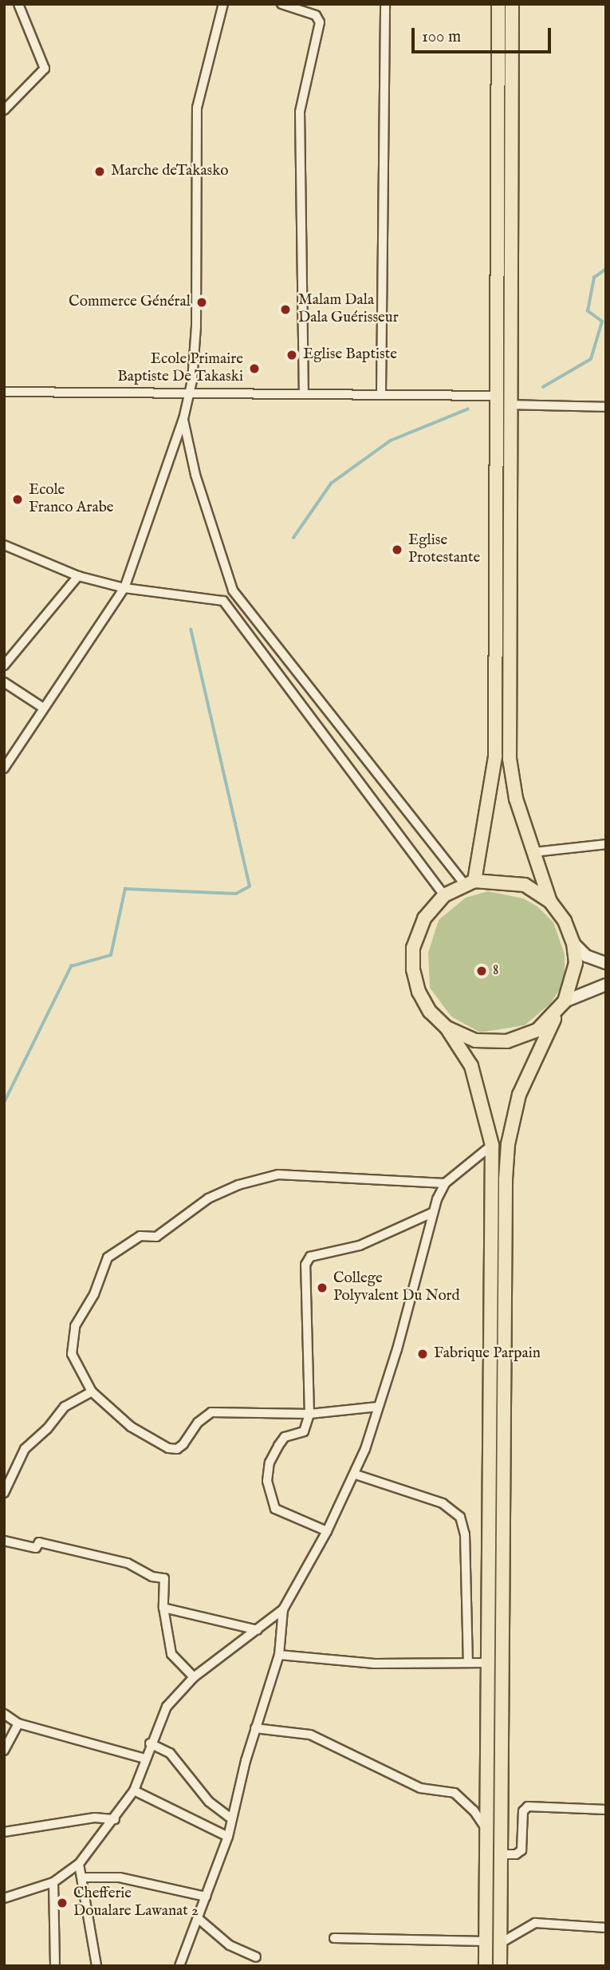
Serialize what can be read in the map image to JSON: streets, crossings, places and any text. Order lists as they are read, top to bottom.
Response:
{
  "places": [
    "Marche deTakasko",
    "Commerce Général",
    "Malam Dala Dala Guérisseur",
    "Eglise Baptiste",
    "Ecole Primaire Baptiste De Takaski",
    "Ecole Franco Arabe",
    "Eglise Protestante",
    "8",
    "College Polyvalent Du Nord",
    "Fabrique Parpain",
    "Chefferie Doualare Lawanat 2"
  ],
  "scale_bar": "100 m"
}
